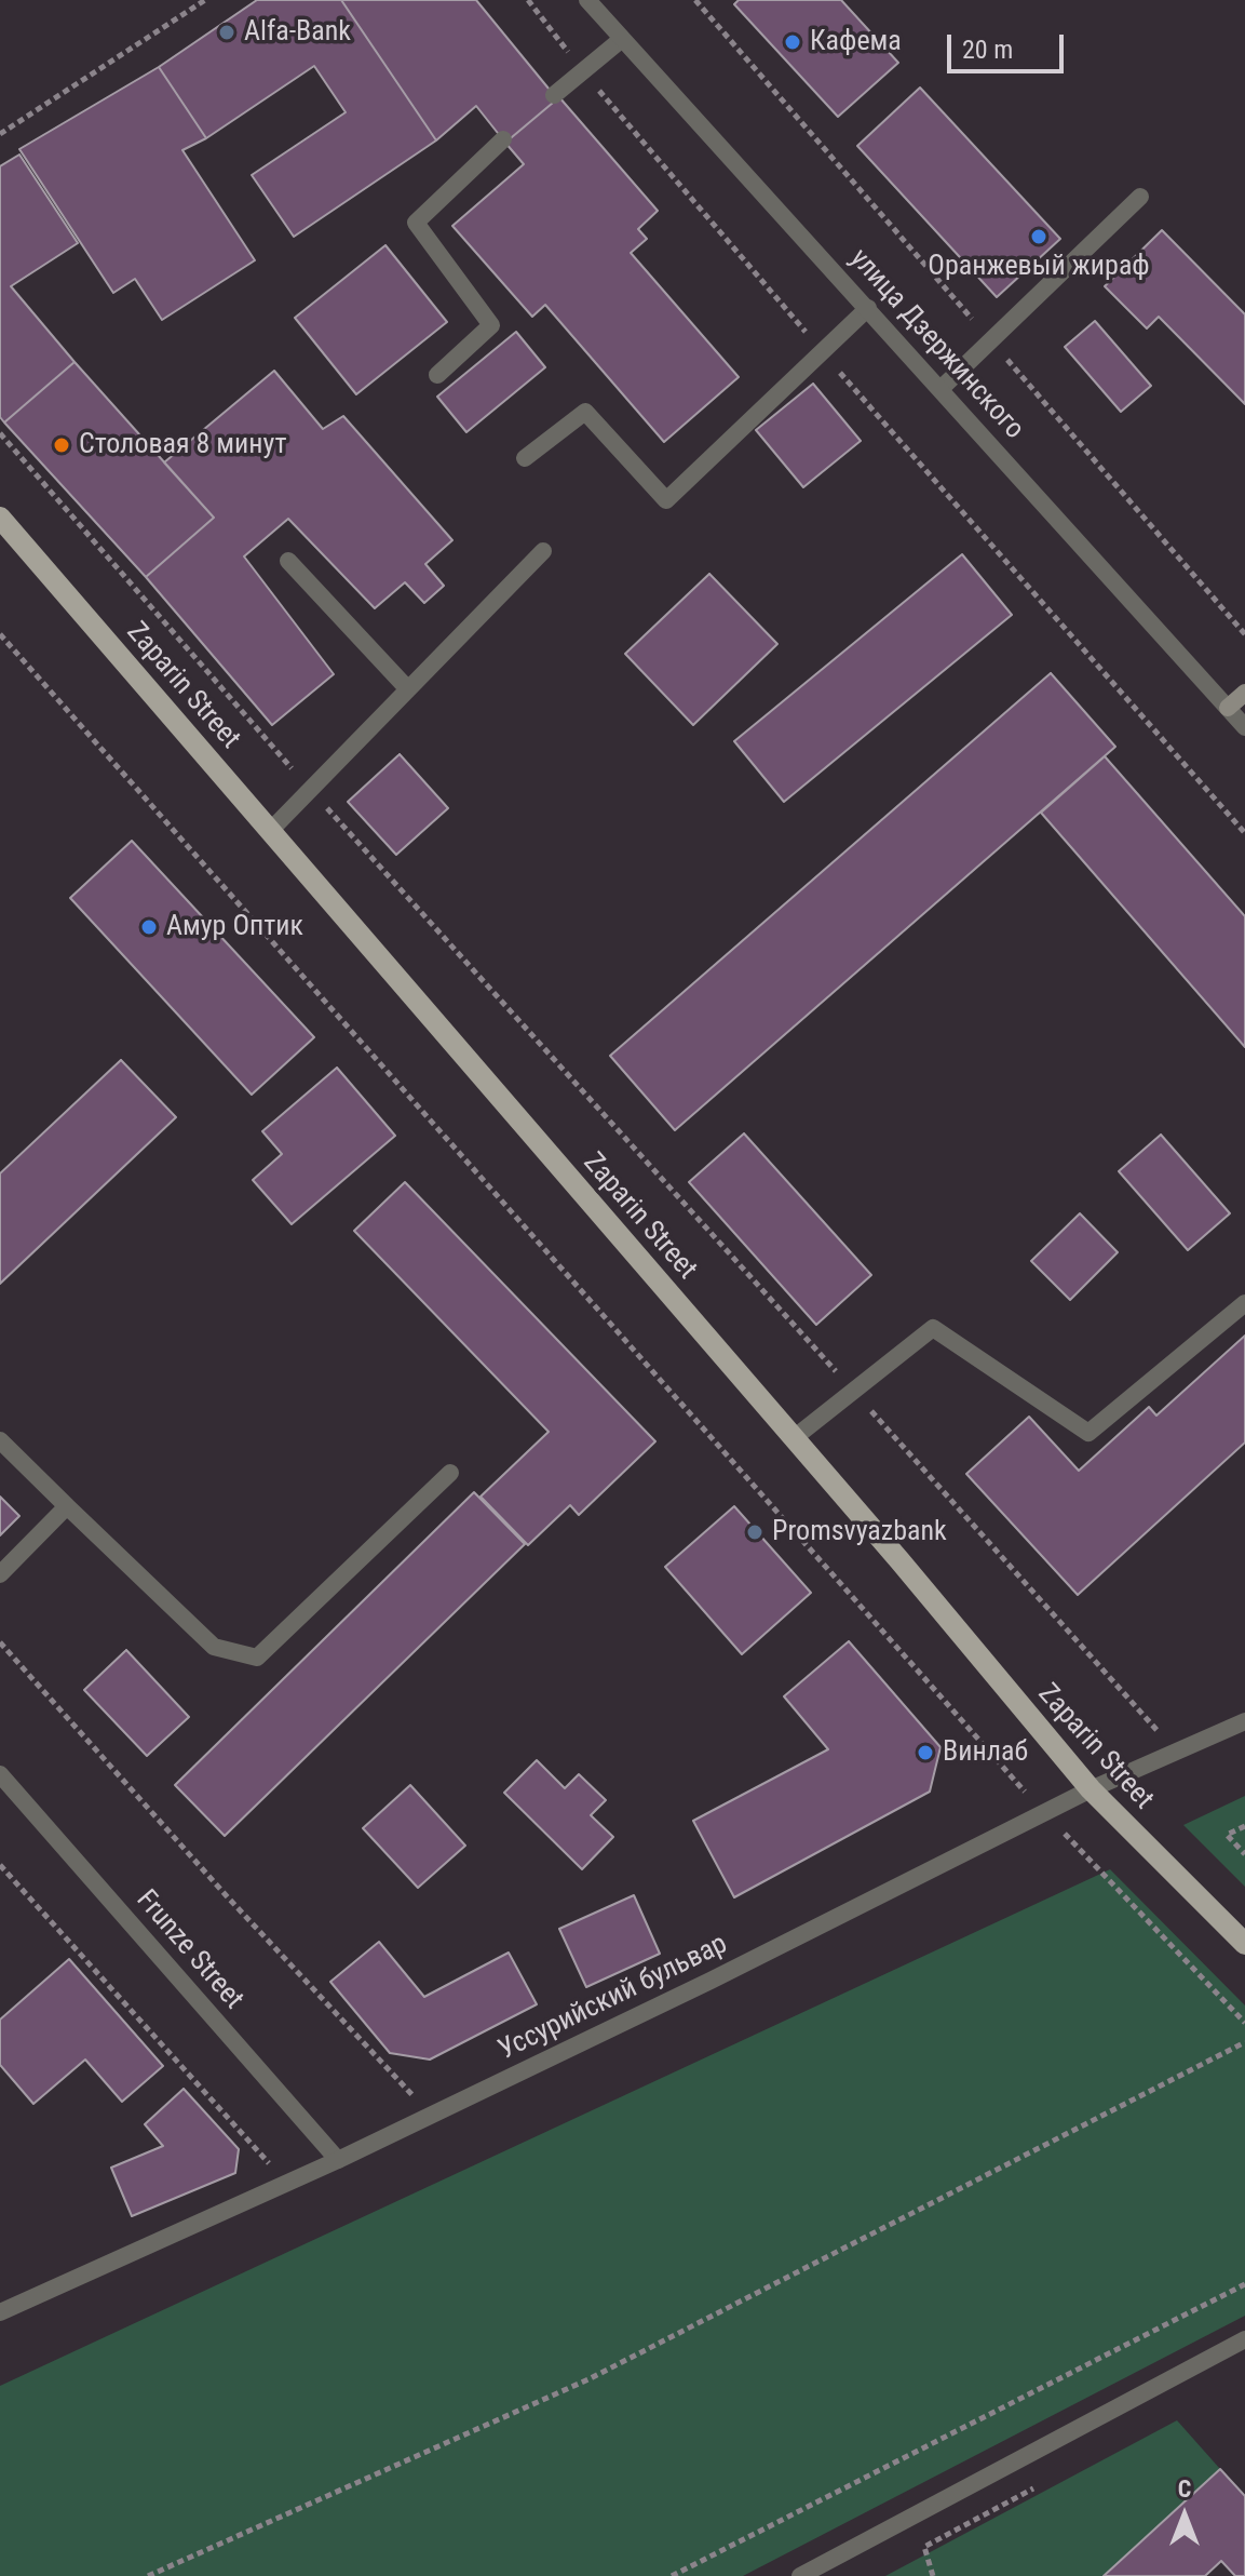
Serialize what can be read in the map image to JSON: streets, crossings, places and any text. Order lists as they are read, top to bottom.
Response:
{
  "streets": {
    "main road": ["Zaparin Street"],
    "street": ["улица Дзержинского", "Frunze Street", "Уссурийский бульвар"]
  },
  "crossings": [
    ["Zaparin Street", "Уссурийский бульвар"],
    ["Frunze Street", "Уссурийский бульвар"]
  ],
  "places": [
    "Alfa-Bank",
    "Кафема",
    "Оранжевый жираф",
    "Столовая 8 минут",
    "Амур Оптик",
    "Promsvyazbank",
    "Винлаб"
  ],
  "scale_bar": "20 m",
  "north": "top"
}
